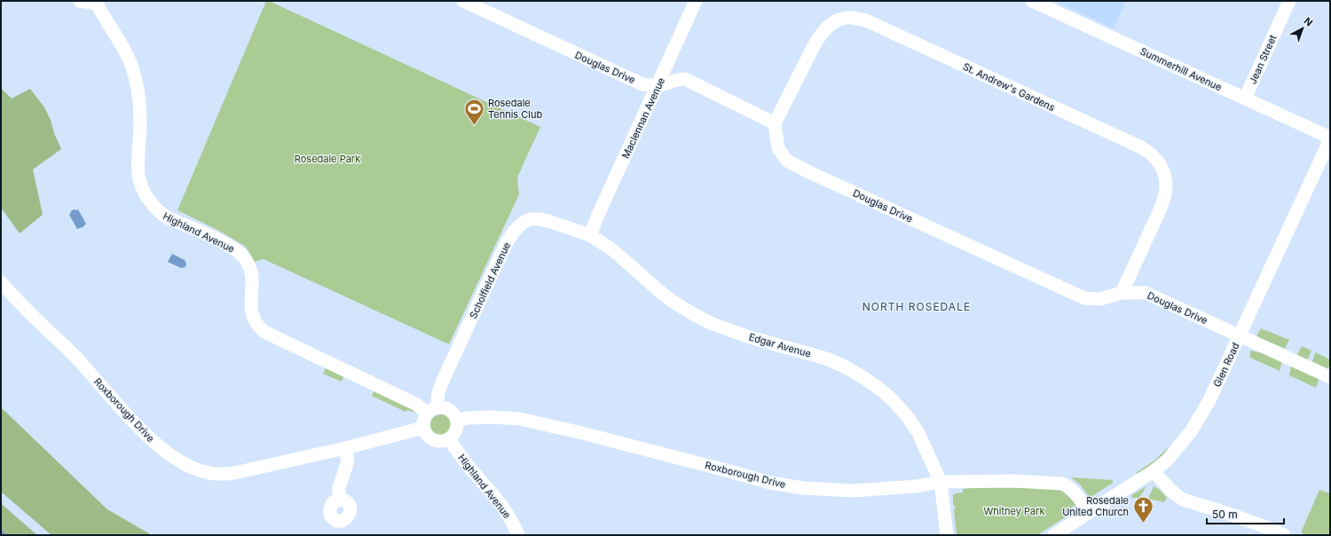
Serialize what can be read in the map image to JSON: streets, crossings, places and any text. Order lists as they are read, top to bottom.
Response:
{
  "streets": {
    "street": [
      "Jean Street",
      "Douglas Drive",
      "Summerhill Avenue",
      "St. Andrew's Gardens",
      "Maclennan Avenue",
      "Highland Avenue",
      "Scholfield Avenue",
      "Edgar Avenue",
      "Glen Road",
      "Roxborough Drive"
    ]
  },
  "crossings": [
    ["Jean Street", "Summerhill Avenue"],
    ["Douglas Drive", "St. Andrew's Gardens"],
    ["Douglas Drive", "Maclennan Avenue"],
    ["Douglas Drive", "Glen Road"],
    ["Summerhill Avenue", "Glen Road"],
    ["Maclennan Avenue", "Scholfield Avenue"],
    ["Maclennan Avenue", "Edgar Avenue"],
    ["Highland Avenue", "Scholfield Avenue"],
    ["Highland Avenue", "Roxborough Drive"],
    ["Scholfield Avenue", "Edgar Avenue"],
    ["Scholfield Avenue", "Roxborough Drive"],
    ["Edgar Avenue", "Roxborough Drive"],
    ["Glen Road", "Roxborough Drive"]
  ],
  "districts": ["NORTH ROSEDALE"],
  "parks": ["Rosedale Park", "Whitney Park"],
  "places": {
    "sports": ["Rosedale Tennis Club"],
    "church": ["Rosedale United Church"]
  },
  "scale_bar": "50 m",
  "north": "top right"
}
